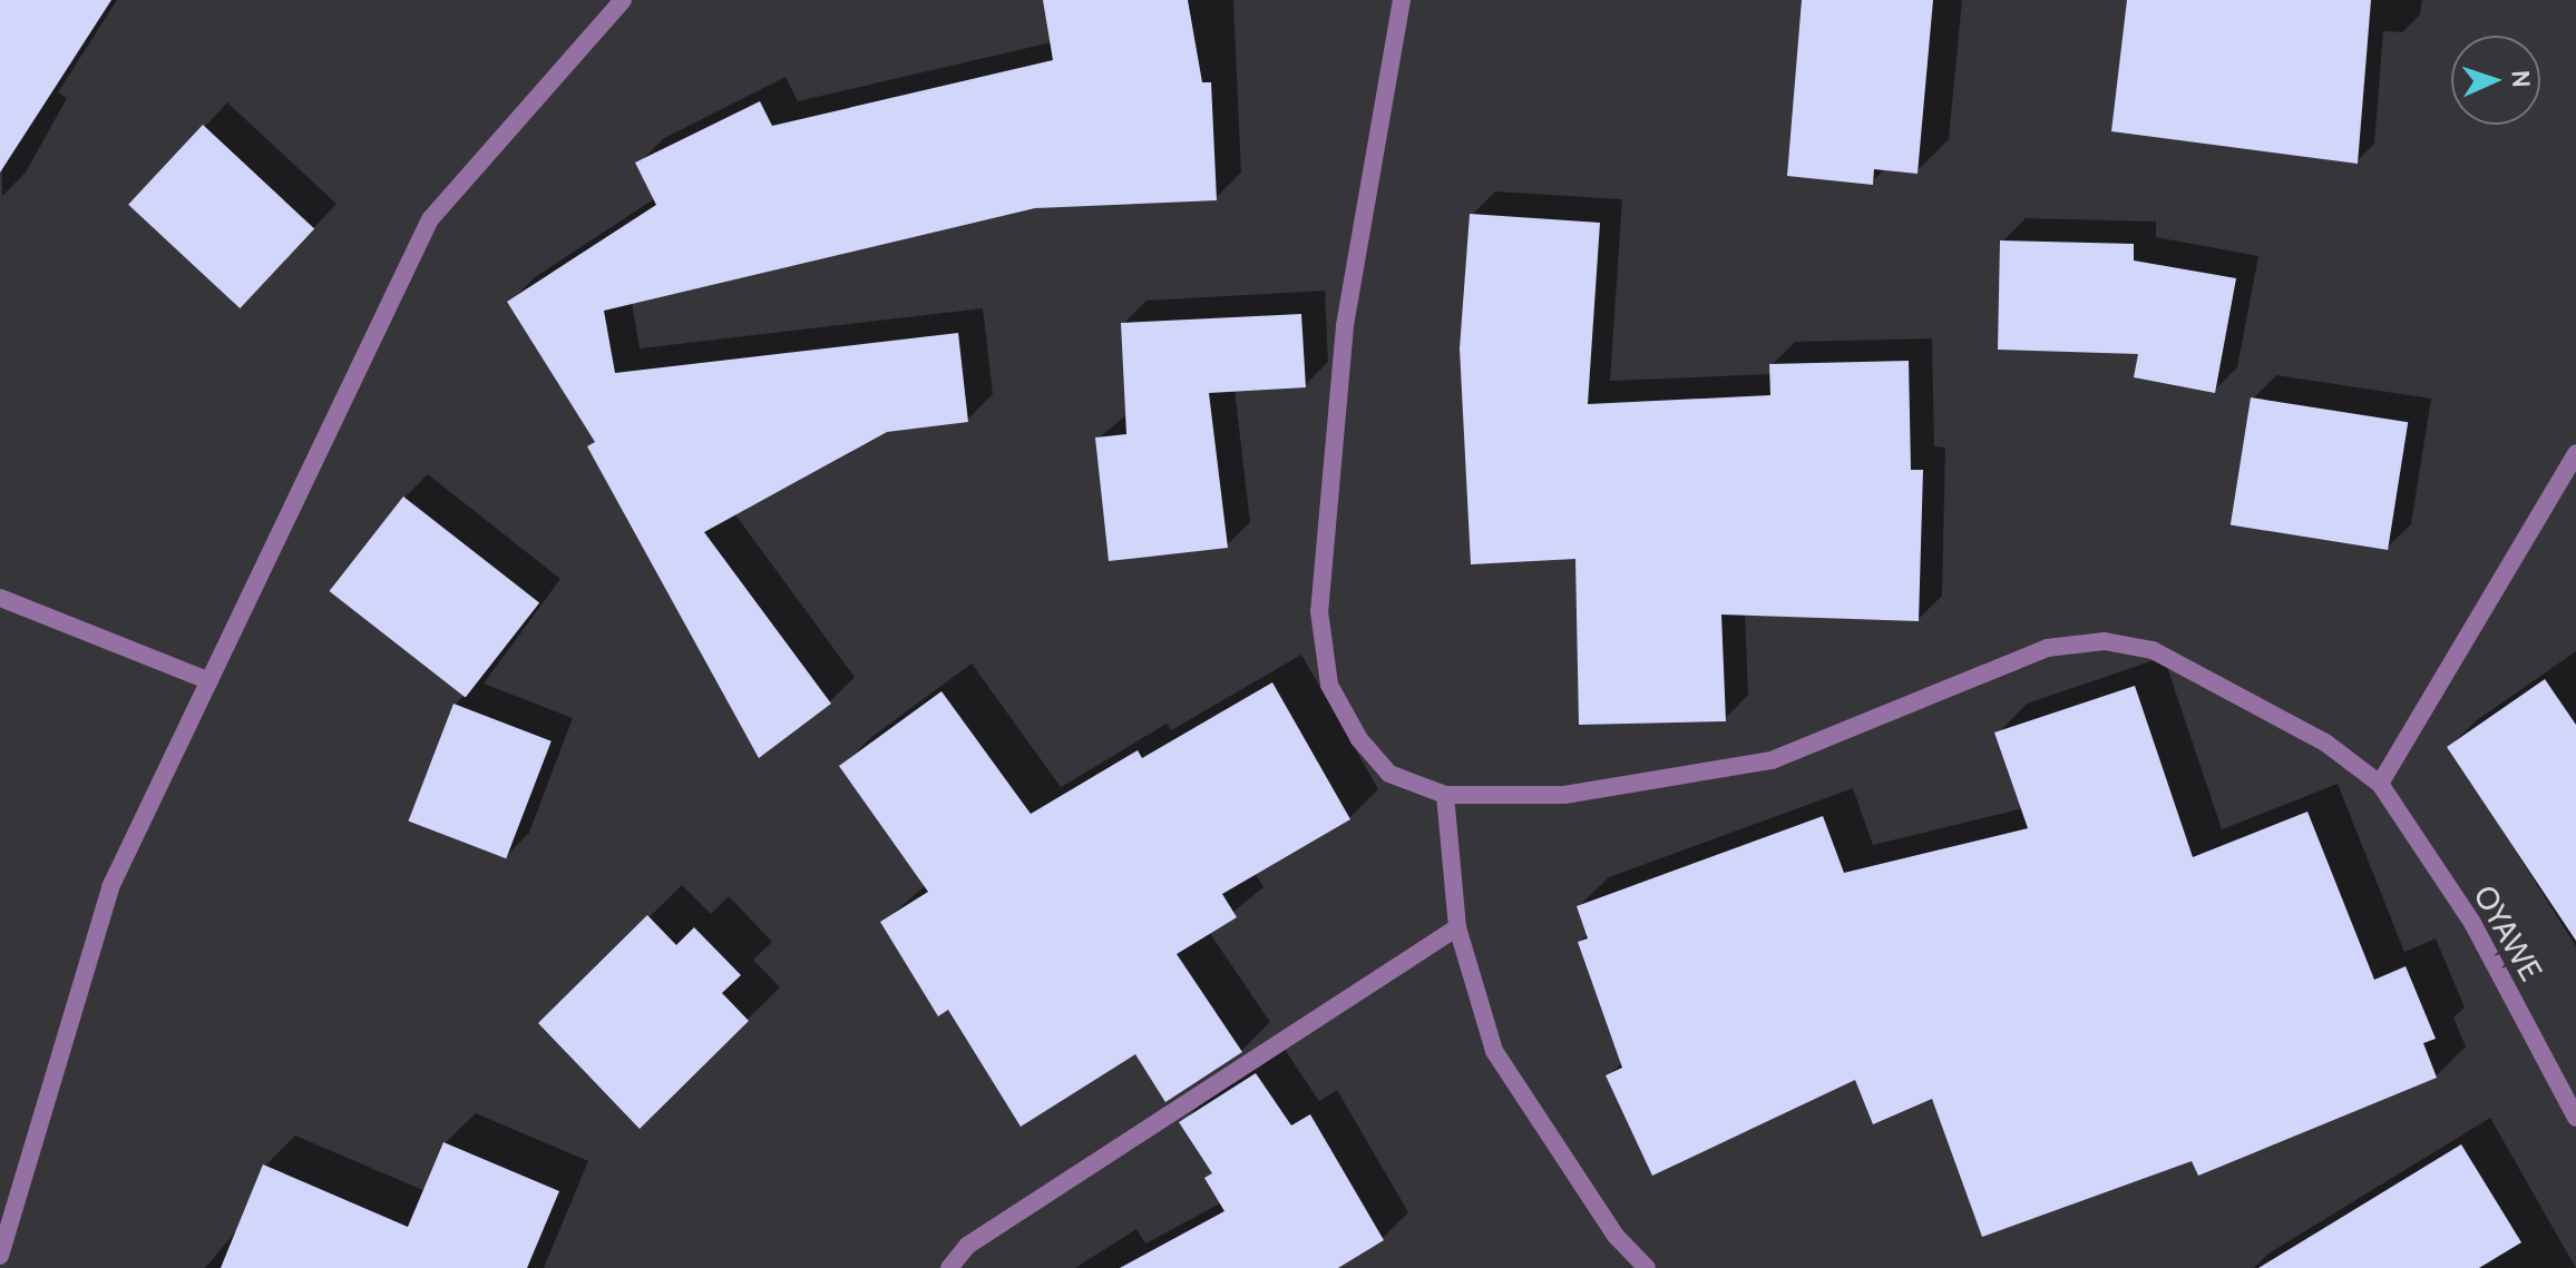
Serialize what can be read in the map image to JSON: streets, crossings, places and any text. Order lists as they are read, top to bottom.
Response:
{
  "streets": {
    "street": ["OYAWE"]
  },
  "north": "right"
}
